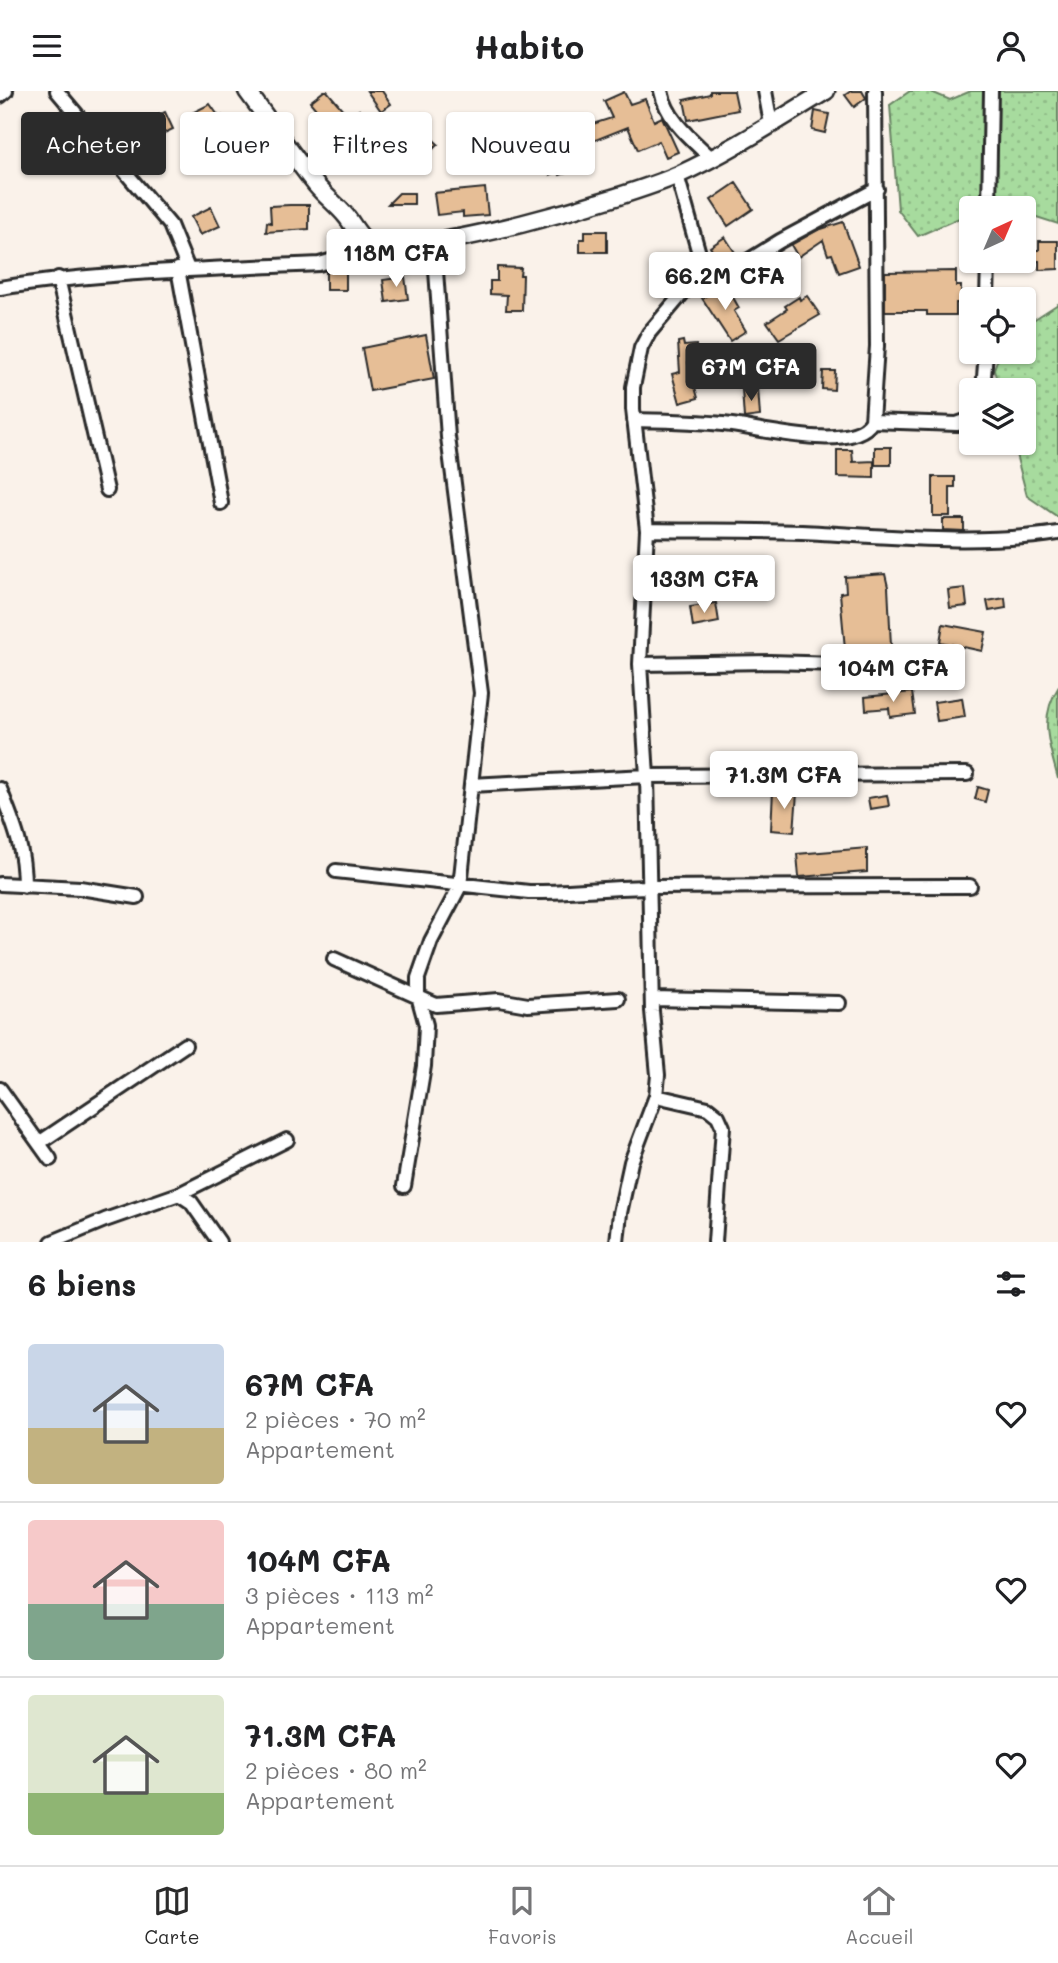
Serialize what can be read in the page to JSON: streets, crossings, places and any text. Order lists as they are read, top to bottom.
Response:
{
  "north": "top right",
  "page": {
    "header": "Habito",
    "chip": [
      "Acheter",
      "Louer",
      "Filtres",
      "Nouveau"
    ],
    "price": [
      "118M CFA",
      "66.2M CFA",
      "67M CFA",
      "133M CFA",
      "104M CFA",
      "71.3M CFA"
    ],
    "heading": "6 biens",
    "list": [
      {
        "name": "67M CFA",
        "note": "2 pièces · 70 m² · Appartement"
      },
      {
        "name": "104M CFA",
        "note": "3 pièces · 113 m² · Appartement"
      },
      {
        "name": "71.3M CFA",
        "note": "2 pièces · 80 m² · Appartement"
      }
    ],
    "tabs": ["Carte", "Favoris", "Accueil"]
  }
}
